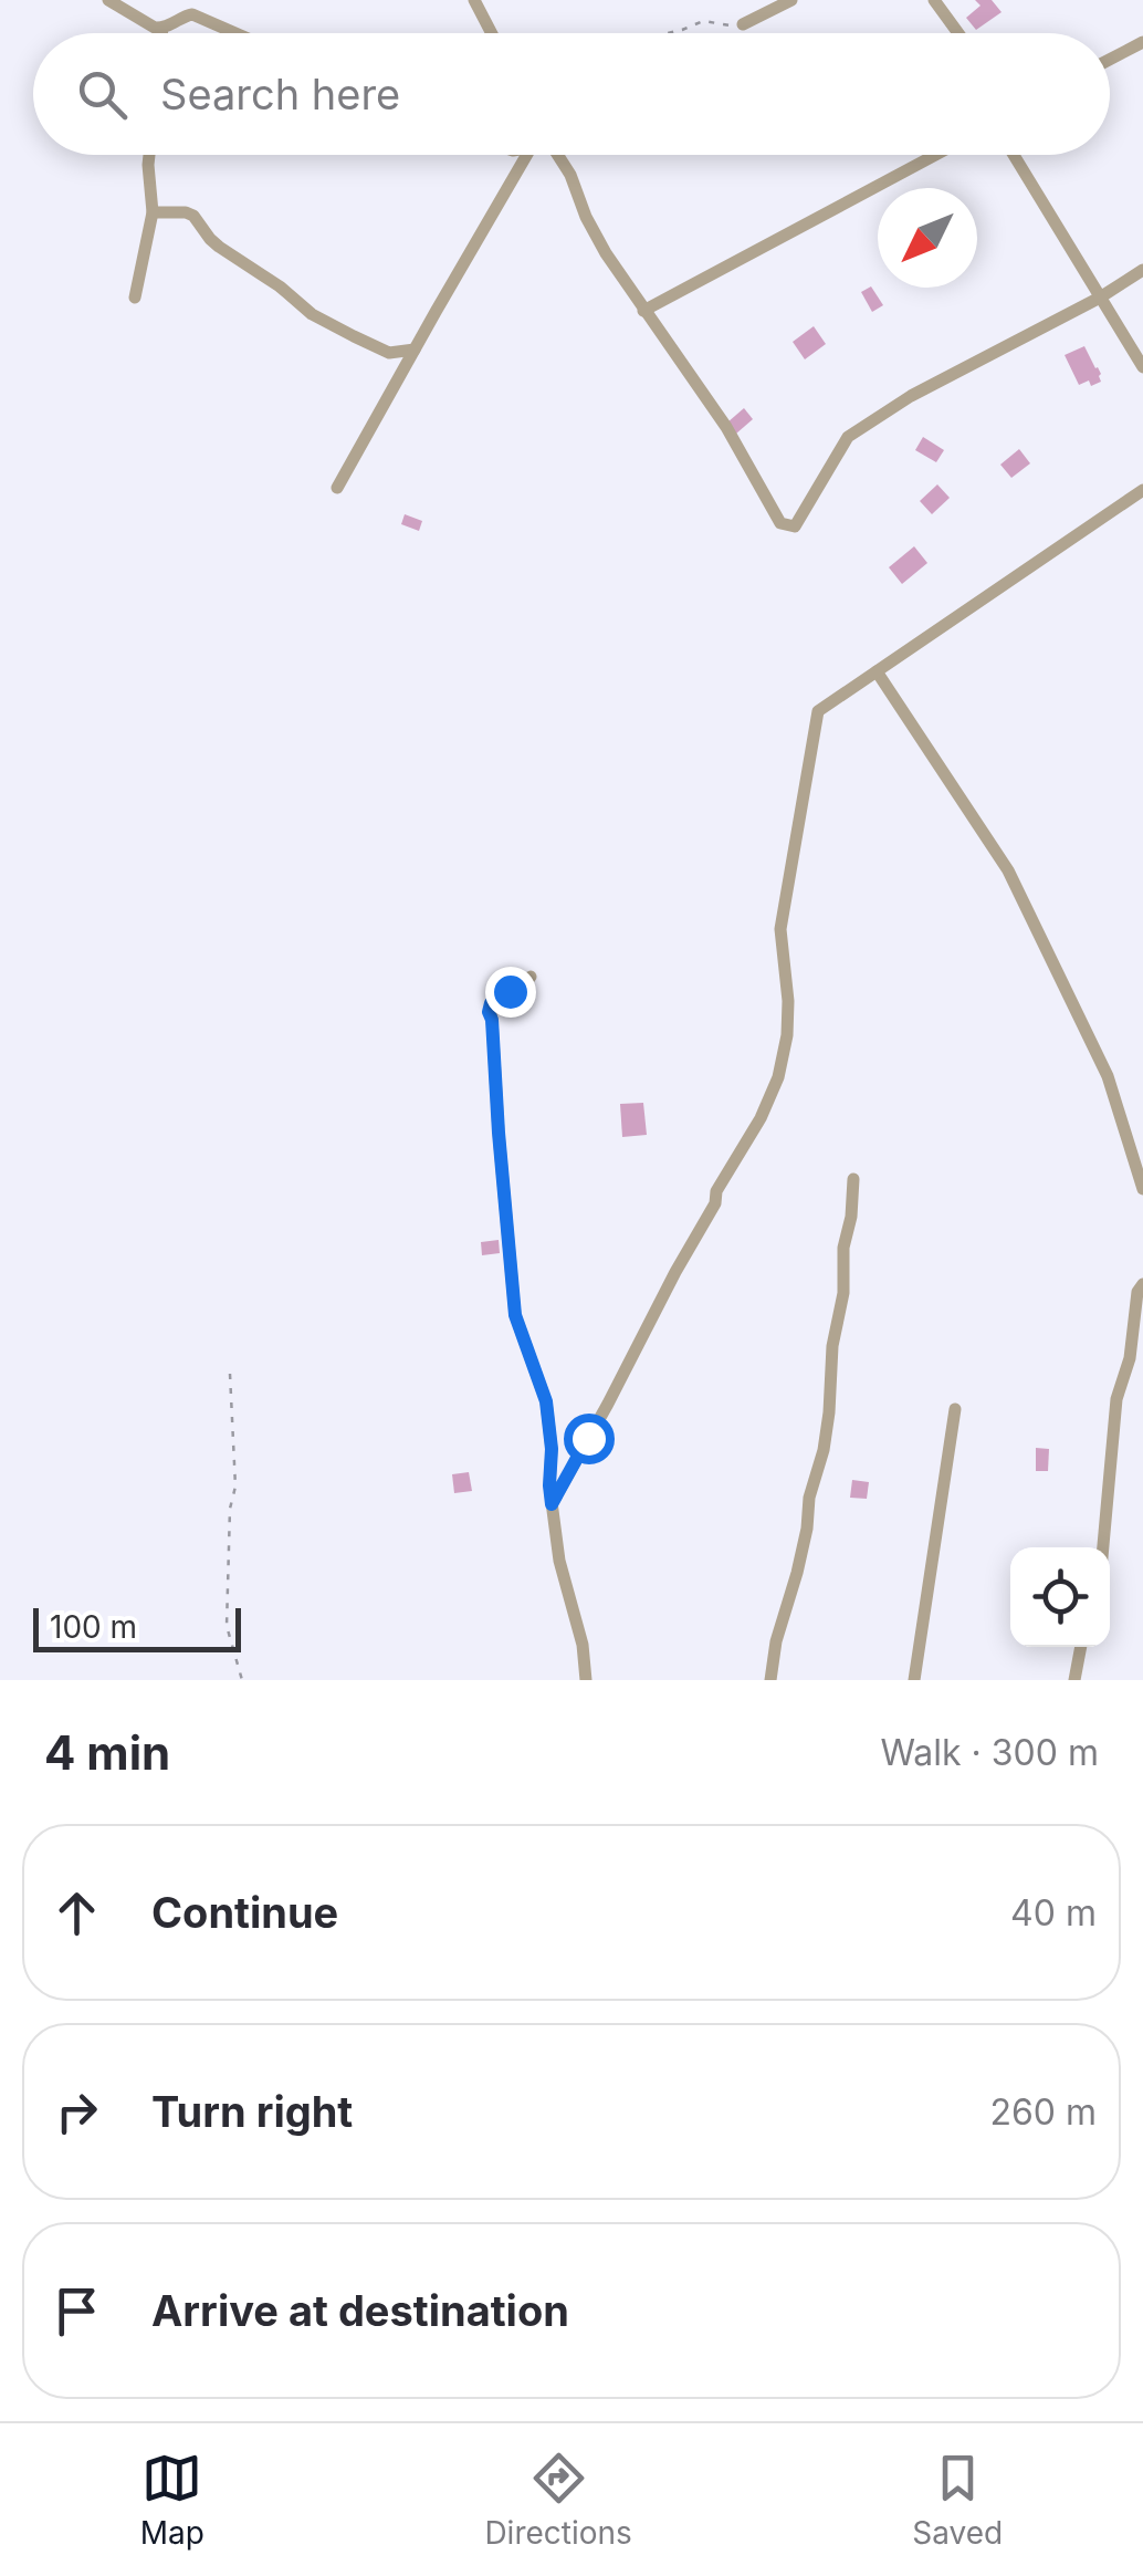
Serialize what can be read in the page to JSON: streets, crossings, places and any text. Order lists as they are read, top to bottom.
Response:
{
  "scale_bar": "100 m",
  "north": "bottom left",
  "page": {
    "search": "Search here",
    "scale": "100 m",
    "heading": ["4 min", "Walk · 300 m"],
    "list": [
      ["Continue", "40 m"],
      ["Turn right", "260 m"],
      "Arrive at destination"
    ],
    "nav": ["Map", "Directions", "Saved"]
  }
}
